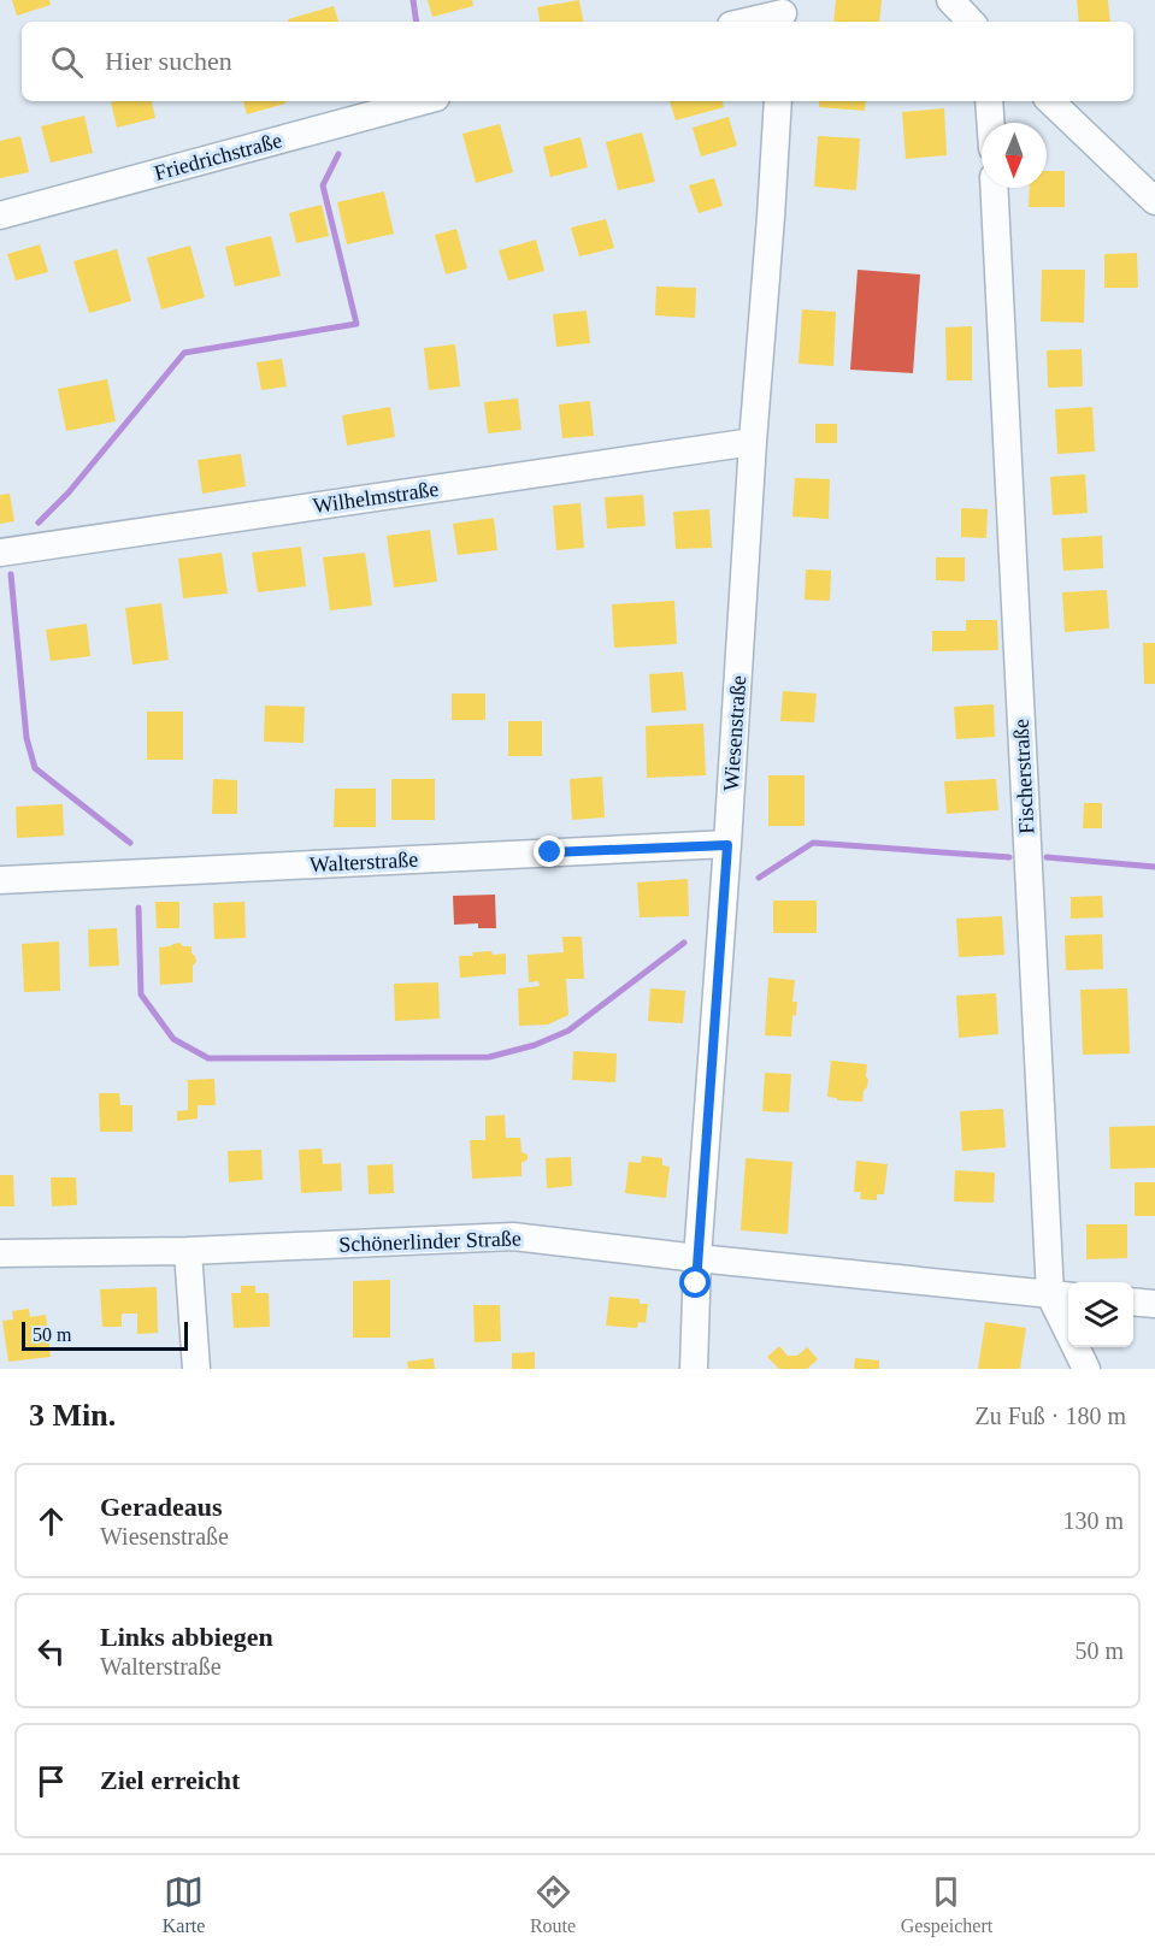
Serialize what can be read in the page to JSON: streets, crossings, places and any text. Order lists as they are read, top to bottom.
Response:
{
  "streets": {
    "street": [
      "Friedrichstraße",
      "Wilhelmstraße",
      "Wiesenstraße",
      "Fischerstraße",
      "Walterstraße",
      "Schönerlinder Straße"
    ]
  },
  "crossings": [
    ["Wilhelmstraße", "Wiesenstraße"],
    ["Wiesenstraße", "Walterstraße"],
    ["Wiesenstraße", "Schönerlinder Straße"],
    ["Fischerstraße", "Schönerlinder Straße"]
  ],
  "scale_bar": "50 m",
  "north": "bottom",
  "page": {
    "search": "Hier suchen",
    "scale": "50 m",
    "heading": ["3 Min.", "Zu Fuß · 180 m"],
    "list": [
      ["Geradeaus", "Wiesenstraße", "130 m"],
      ["Links abbiegen", "Walterstraße", "50 m"],
      "Ziel erreicht"
    ],
    "nav": ["Karte", "Route", "Gespeichert"]
  }
}
